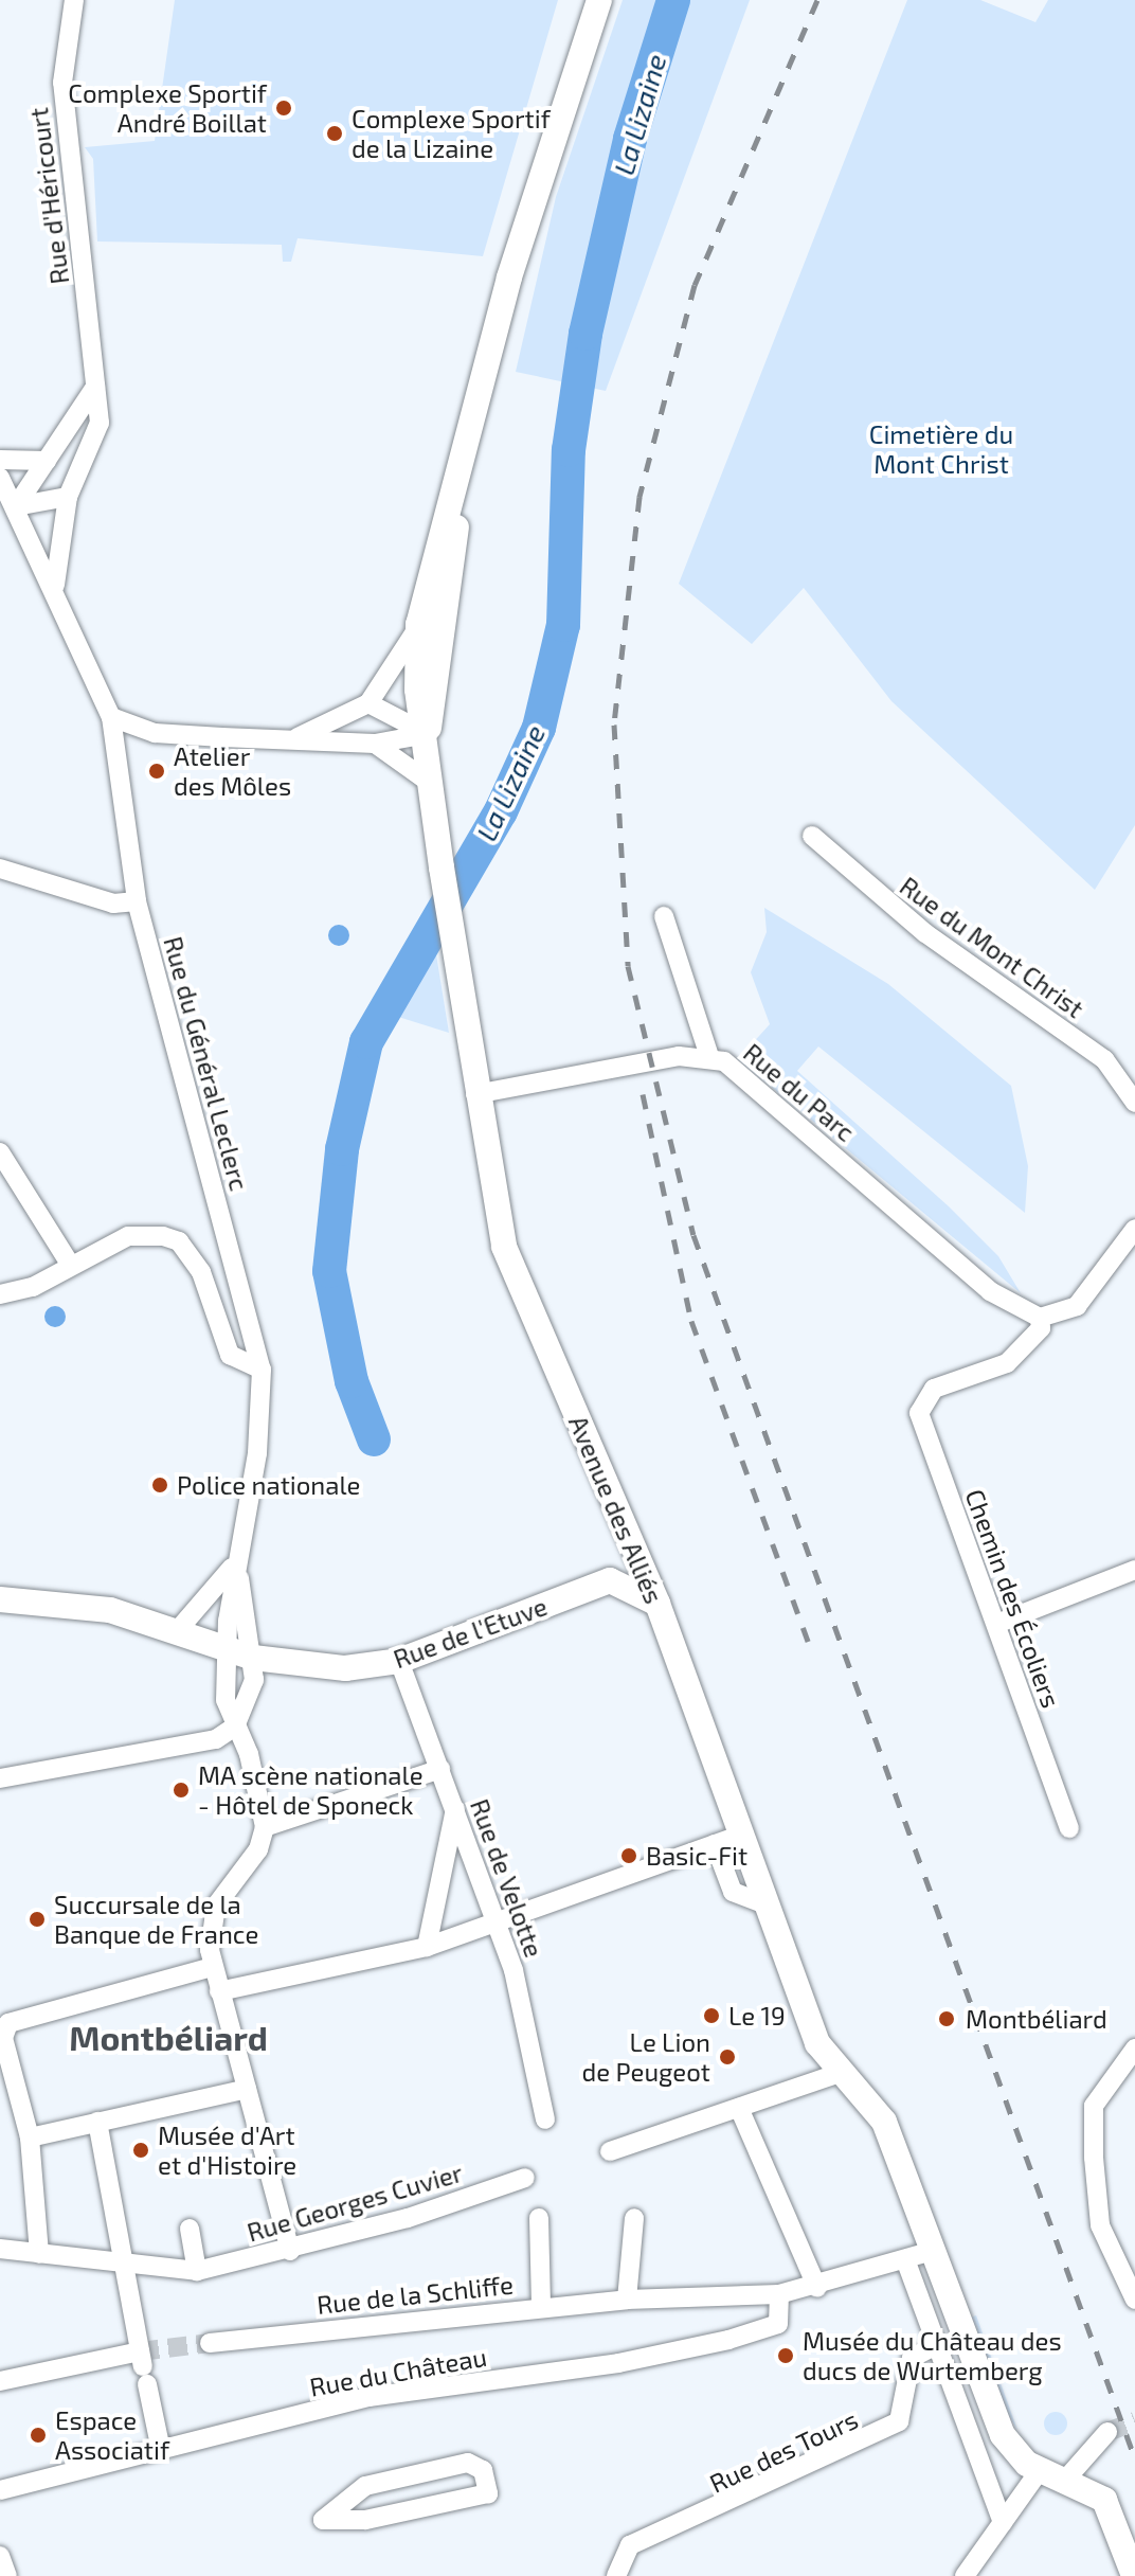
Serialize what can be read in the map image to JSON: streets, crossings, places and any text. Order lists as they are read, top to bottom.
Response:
{
  "streets": {
    "main road": ["Avenue des Alliés", "Rue de l'Etuve"],
    "street": [
      "Rue d'Héricourt",
      "Rue du Mont Christ",
      "Rue du Général Leclerc",
      "Rue du Parc",
      "Chemin des Écoliers",
      "Rue de Velotte",
      "Rue Georges Cuvier",
      "Rue de la Schliffe",
      "Rue du Château",
      "Rue des Tours"
    ]
  },
  "crossings": [
    ["Rue du Général Leclerc", "Rue de l'Etuve"],
    ["Rue du Parc", "Avenue des Alliés"],
    ["Rue du Parc", "Chemin des Écoliers"],
    ["Avenue des Alliés", "Rue de la Schliffe"],
    ["Rue de l'Etuve", "Rue de Velotte"],
    ["Rue de la Schliffe", "Rue du Château"]
  ],
  "districts": ["Montbéliard"],
  "water": ["La Lizaine"],
  "parks": ["Cimetière du Mont Christ"],
  "places": [
    "Complexe Sportif André Boillat",
    "Complexe Sportif de la Lizaine",
    "Atelier des Môles",
    "Police nationale",
    "MA scène nationale - Hôtel de Sponeck",
    "Basic-Fit",
    "Succursale de la Banque de France",
    "Le 19",
    "Montbéliard",
    "Le Lion de Peugeot",
    "Musée d'Art et d'Histoire",
    "Musée du Château des ducs de Wurtemberg",
    "Espace Associatif"
  ]
}
